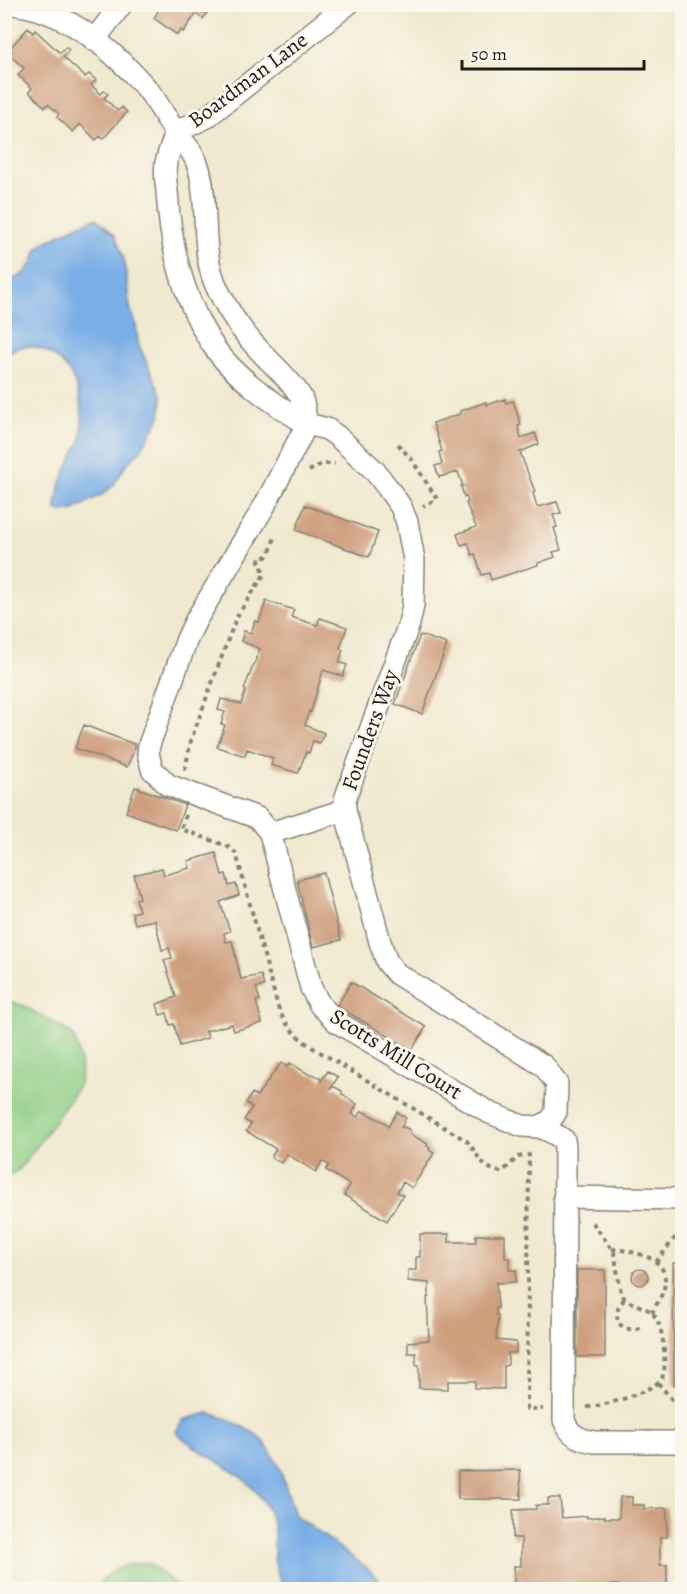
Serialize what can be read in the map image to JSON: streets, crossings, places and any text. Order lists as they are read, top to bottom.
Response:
{
  "streets": {
    "street": ["Boardman Lane", "Founders Way", "Scotts Mill Court"]
  },
  "crossings": [
    ["Boardman Lane", "Founders Way"],
    ["Founders Way", "Scotts Mill Court"]
  ],
  "scale_bar": "50 m"
}
